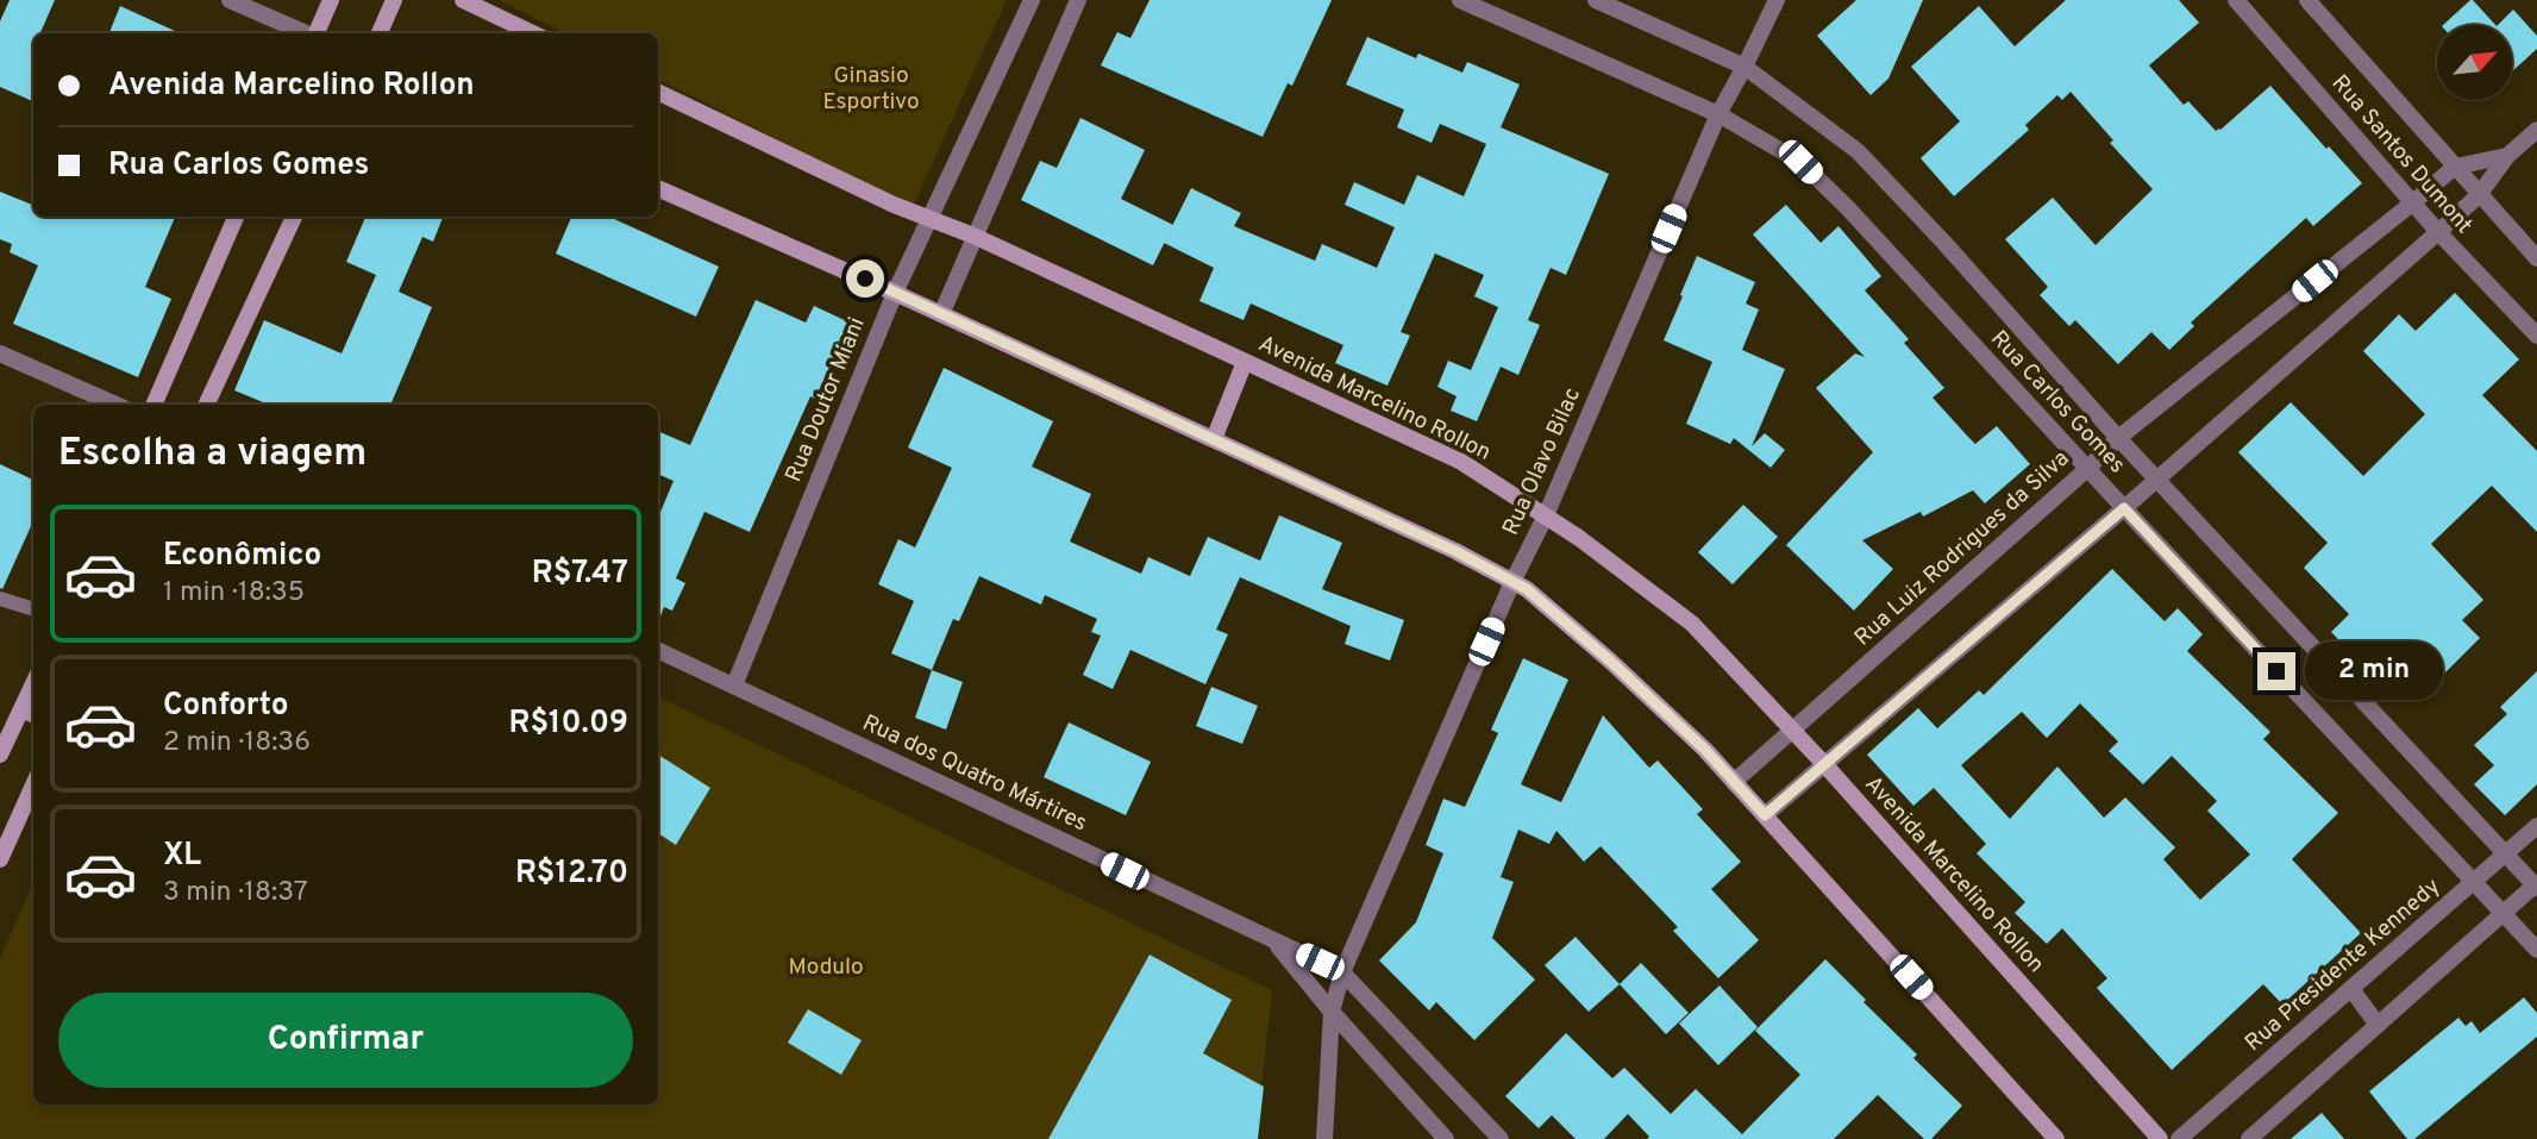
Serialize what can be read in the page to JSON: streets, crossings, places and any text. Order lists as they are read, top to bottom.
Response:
{
  "streets": {
    "main road": ["Avenida Marcelino Rollon"],
    "street": [
      "Rua Santos Dumont",
      "Rua Doutor Miani",
      "Rua Carlos Gomes",
      "Rua Olavo Bilac",
      "Rua Luiz Rodrigues da Silva",
      "Rua dos Quatro Mártires",
      "Rua Presidente Kennedy"
    ]
  },
  "crossings": [
    ["Rua Santos Dumont", "Rua Luiz Rodrigues da Silva"],
    ["Avenida Marcelino Rollon", "Rua Doutor Miani"],
    ["Avenida Marcelino Rollon", "Rua Olavo Bilac"],
    ["Avenida Marcelino Rollon", "Rua Luiz Rodrigues da Silva"],
    ["Rua Doutor Miani", "Rua dos Quatro Mártires"],
    ["Rua Carlos Gomes", "Rua Olavo Bilac"],
    ["Rua Carlos Gomes", "Rua Luiz Rodrigues da Silva"],
    ["Rua Carlos Gomes", "Rua Presidente Kennedy"],
    ["Rua Olavo Bilac", "Rua dos Quatro Mártires"]
  ],
  "parks": ["Ginasio Esportivo", "Modulo"],
  "north": "top right",
  "page": {
    "banner": ["Avenida Marcelino Rollon", "Rua Carlos Gomes"],
    "heading": "Escolha a viagem",
    "list": [
      {
        "name": "Econômico",
        "note": "1 min · 18:35",
        "value": "R$7.47"
      },
      {
        "name": "Conforto",
        "note": "2 min · 18:36",
        "value": "R$10.09"
      },
      {
        "name": "XL",
        "note": "3 min · 18:37",
        "value": "R$12.70"
      }
    ],
    "bubble": "2 min",
    "buttons": "Confirmar"
  }
}
